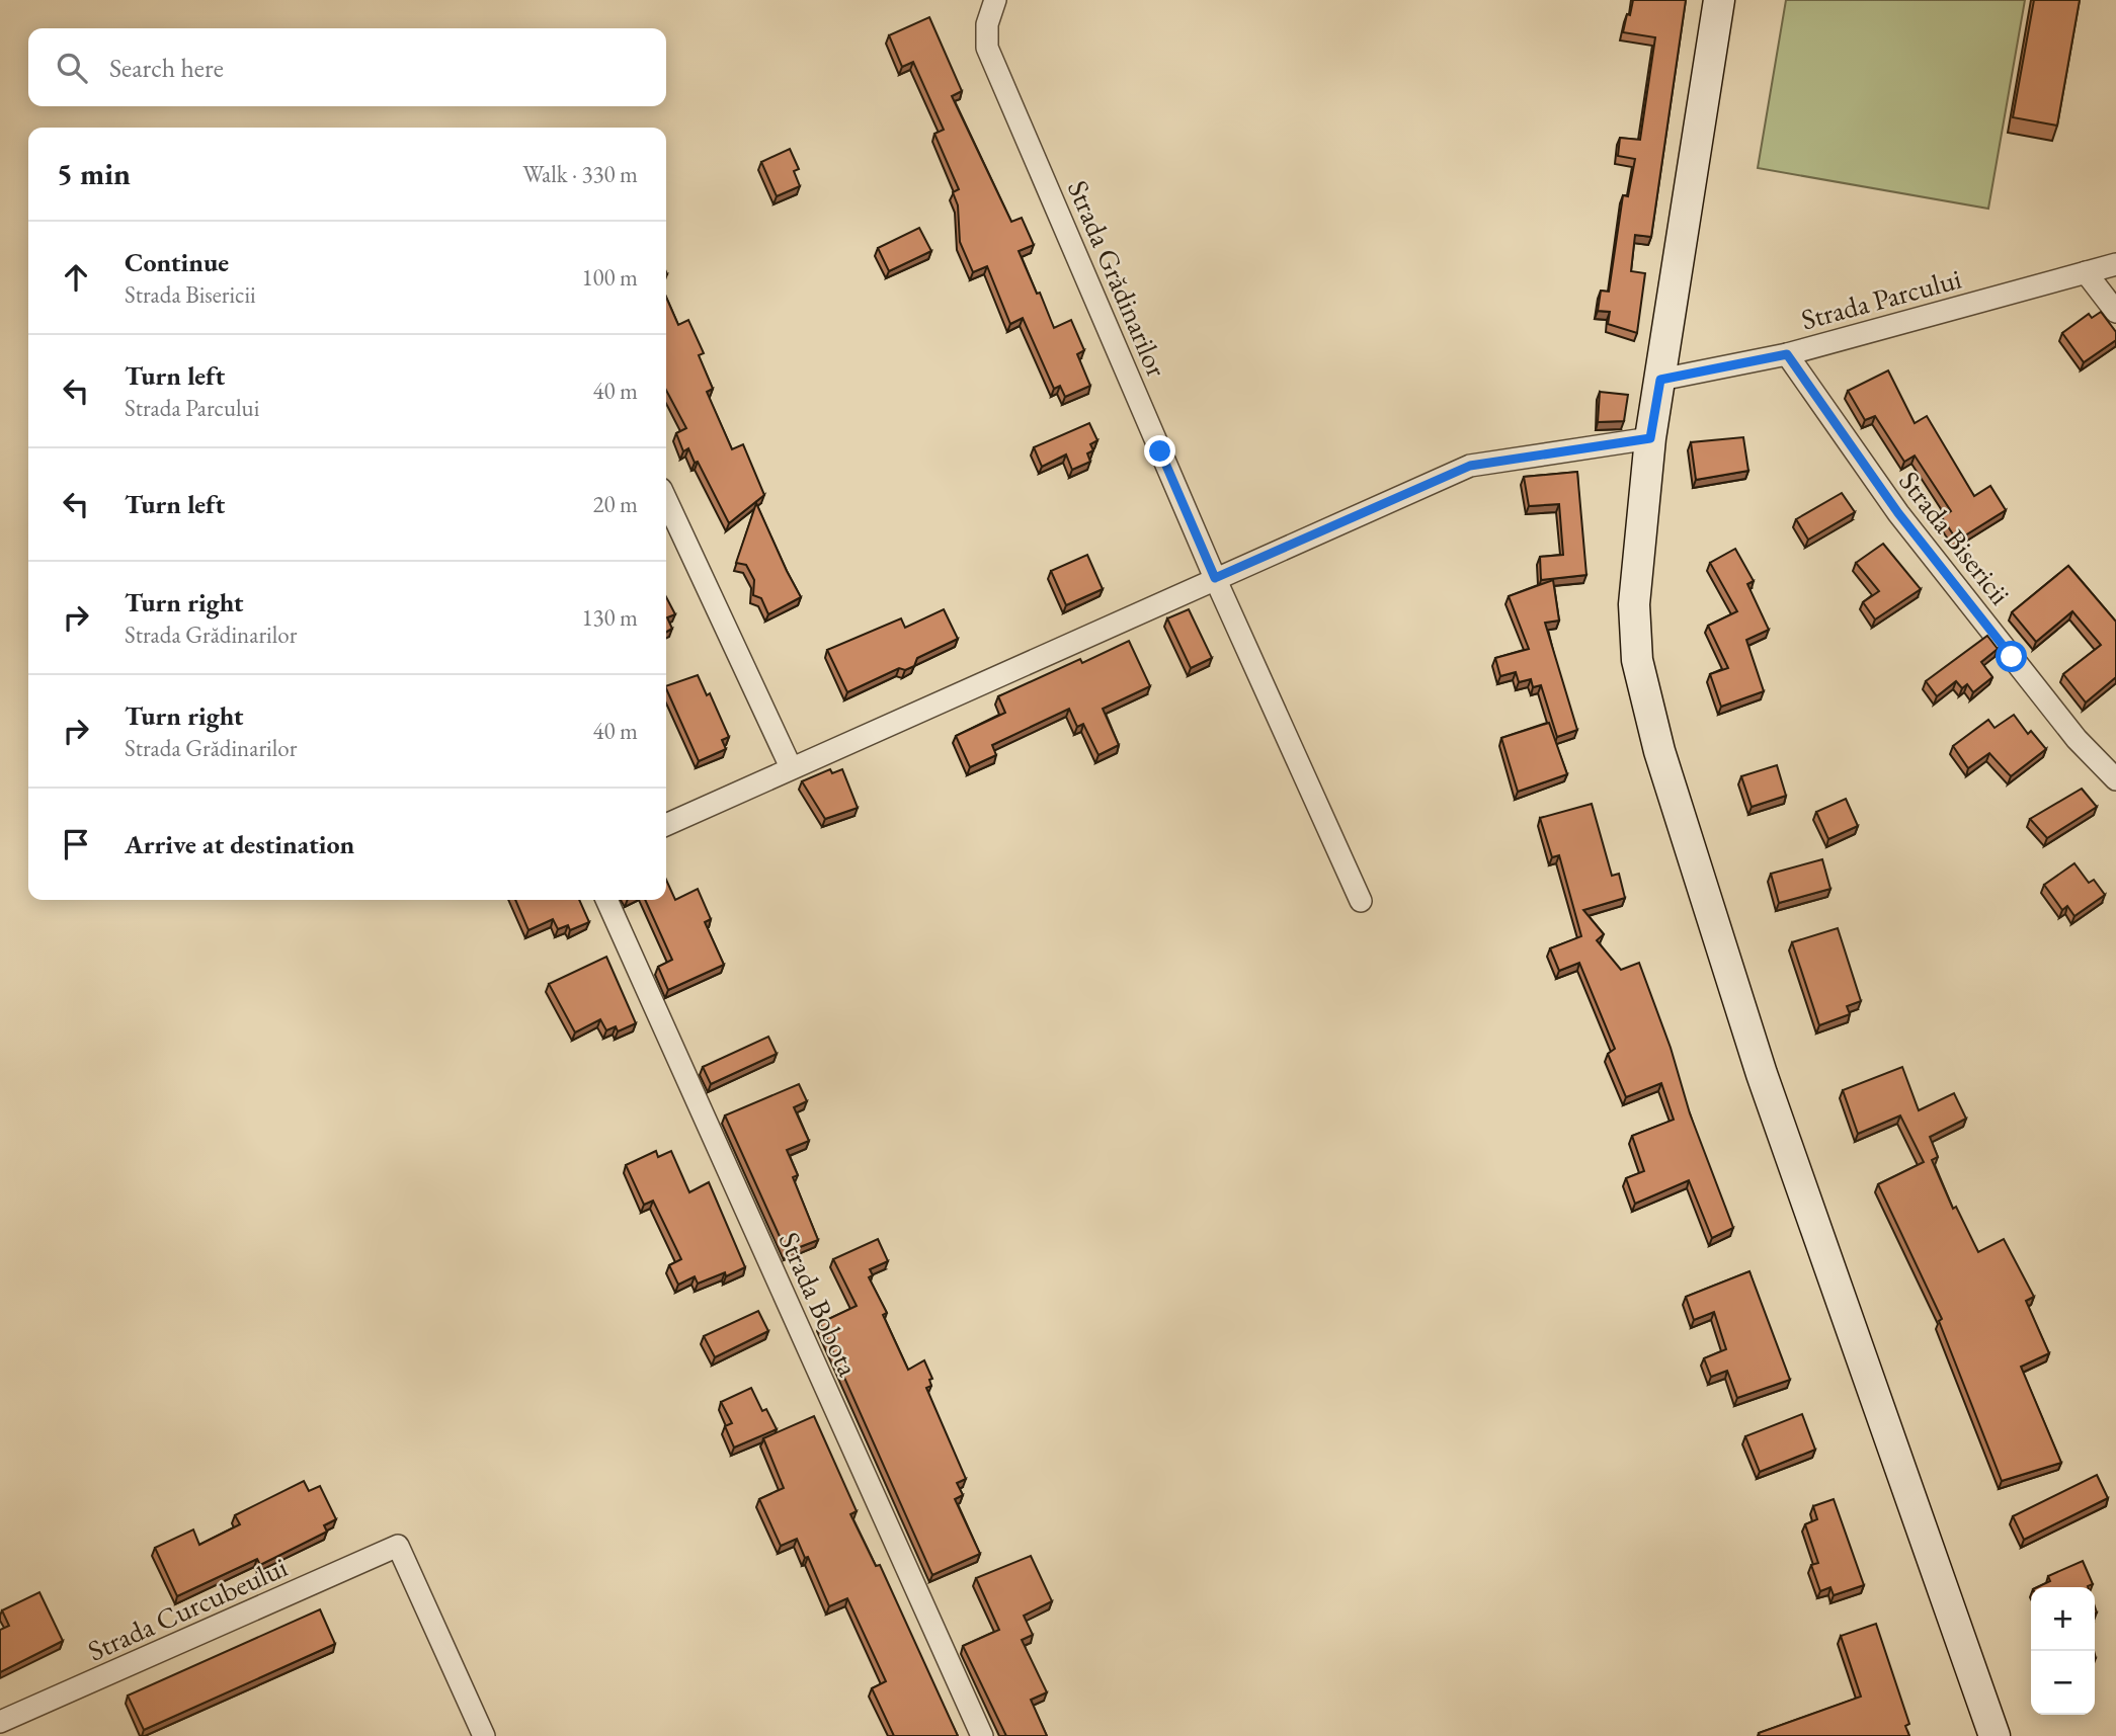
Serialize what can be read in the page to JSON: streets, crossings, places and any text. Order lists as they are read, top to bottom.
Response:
{
  "streets": {
    "street": [
      "Strada Grădinarilor",
      "Strada Parcului",
      "Strada Bisericii",
      "Strada Bobota",
      "Strada Curcubeului"
    ]
  },
  "crossings": [
    ["Strada Parcului", "Strada Bisericii"]
  ],
  "page": {
    "search": "Search here",
    "heading": ["5 min", "Walk · 330 m"],
    "list": [
      ["Continue", "Strada Bisericii", "100 m"],
      ["Turn left", "Strada Parcului", "40 m"],
      ["Turn left", "20 m"],
      ["Turn right", "Strada Grădinarilor", "130 m"],
      ["Turn right", "Strada Grădinarilor", "40 m"],
      "Arrive at destination"
    ],
    "map_buttons": ["+", "−"]
  }
}
